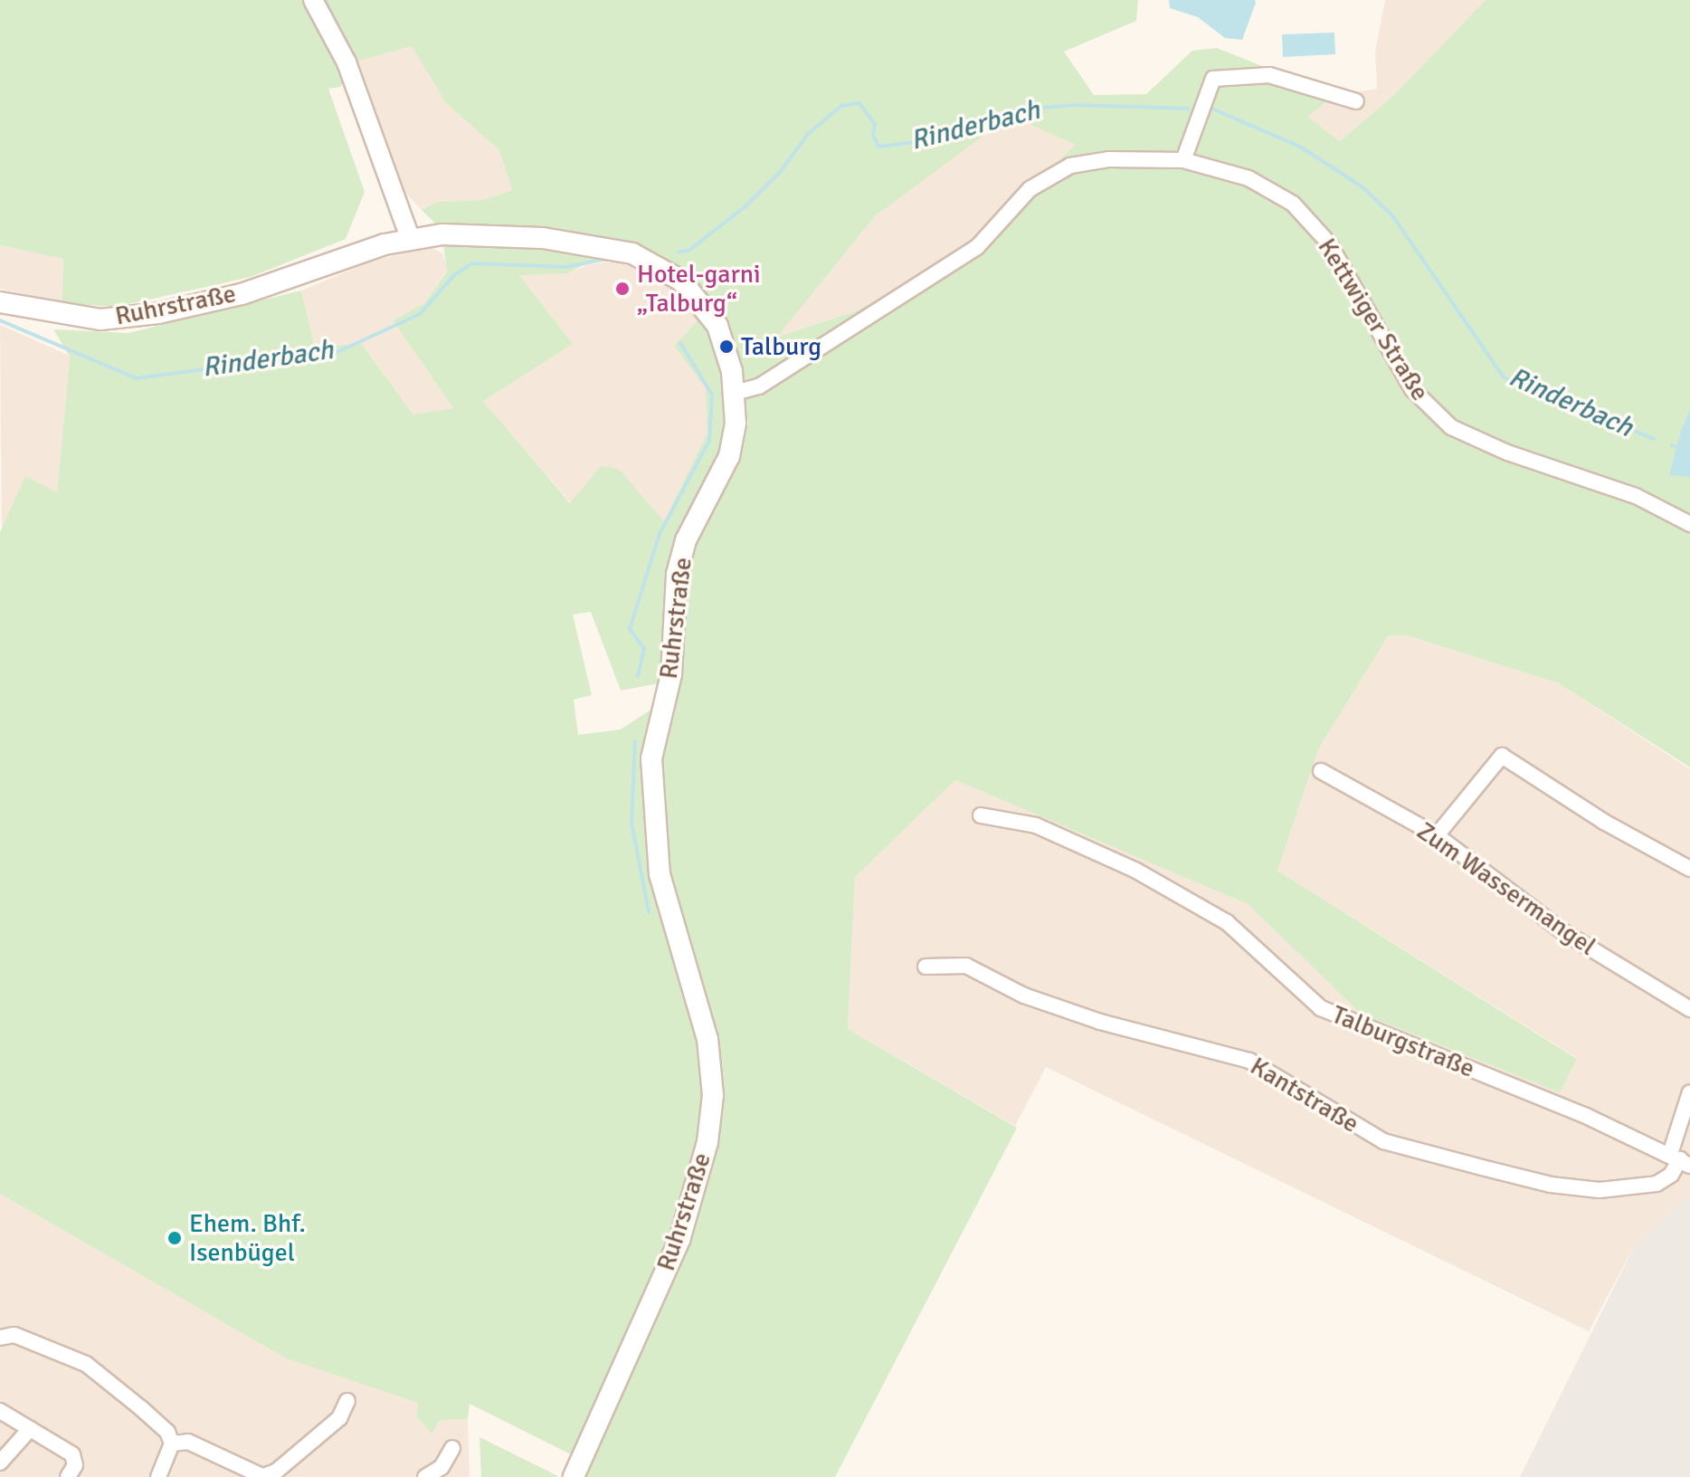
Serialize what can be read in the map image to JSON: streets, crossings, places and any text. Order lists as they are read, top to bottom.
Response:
{
  "streets": {
    "main road": ["Ruhrstraße"],
    "street": [
      "Kettwiger Straße",
      "Zum Wassermangel",
      "Talburgstraße",
      "Kantstraße"
    ]
  },
  "crossings": [
    ["Ruhrstraße", "Kettwiger Straße"],
    ["Talburgstraße", "Kantstraße"]
  ],
  "water": ["Rinderbach"],
  "places": ["Hotel-garni „Talburg“", "Talburg", "Ehem. Bhf. Isenbügel"]
}
